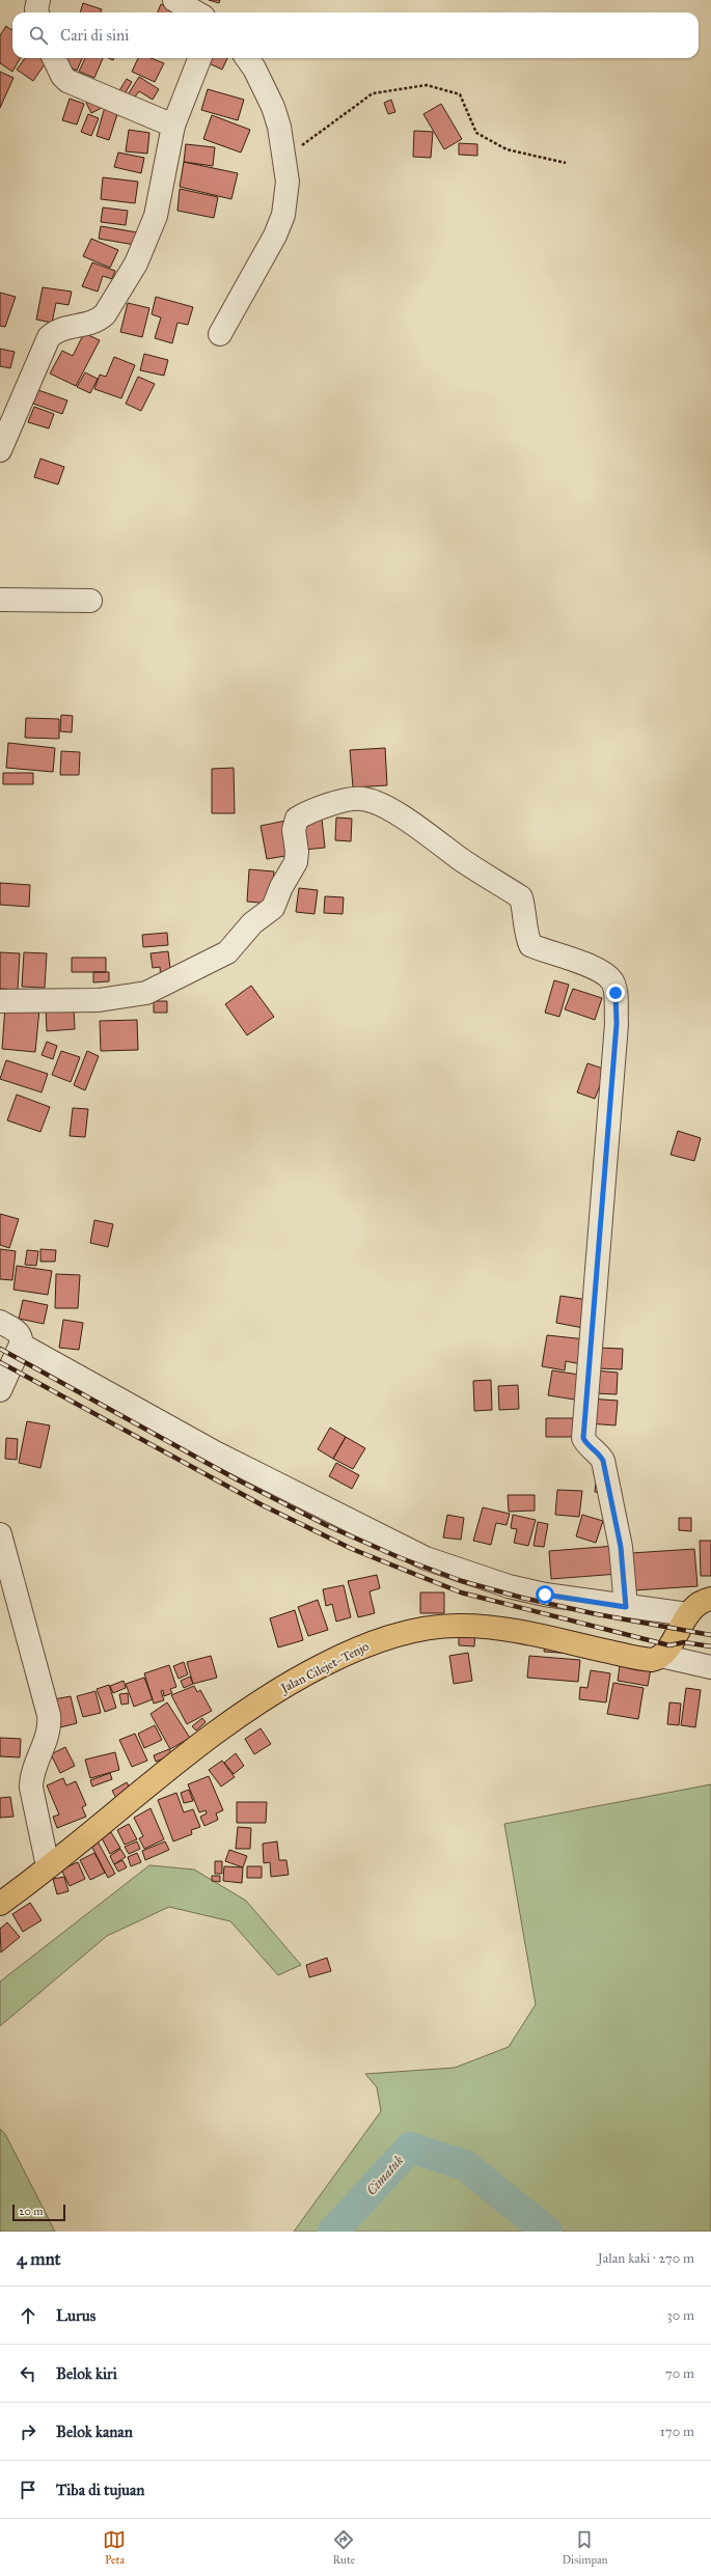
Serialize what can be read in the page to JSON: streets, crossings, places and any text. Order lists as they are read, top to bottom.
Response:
{
  "streets": {
    "main road": ["Jalan Cilejet–Tenjo"]
  },
  "water": ["Cimatuk"],
  "scale_bar": "20 m",
  "page": {
    "search": "Cari di sini",
    "scale": "20 m",
    "heading": ["4 mnt", "Jalan kaki · 270 m"],
    "list": [
      ["Lurus", "30 m"],
      ["Belok kiri", "70 m"],
      ["Belok kanan", "170 m"],
      "Tiba di tujuan"
    ],
    "nav": ["Peta", "Rute", "Disimpan"]
  }
}
